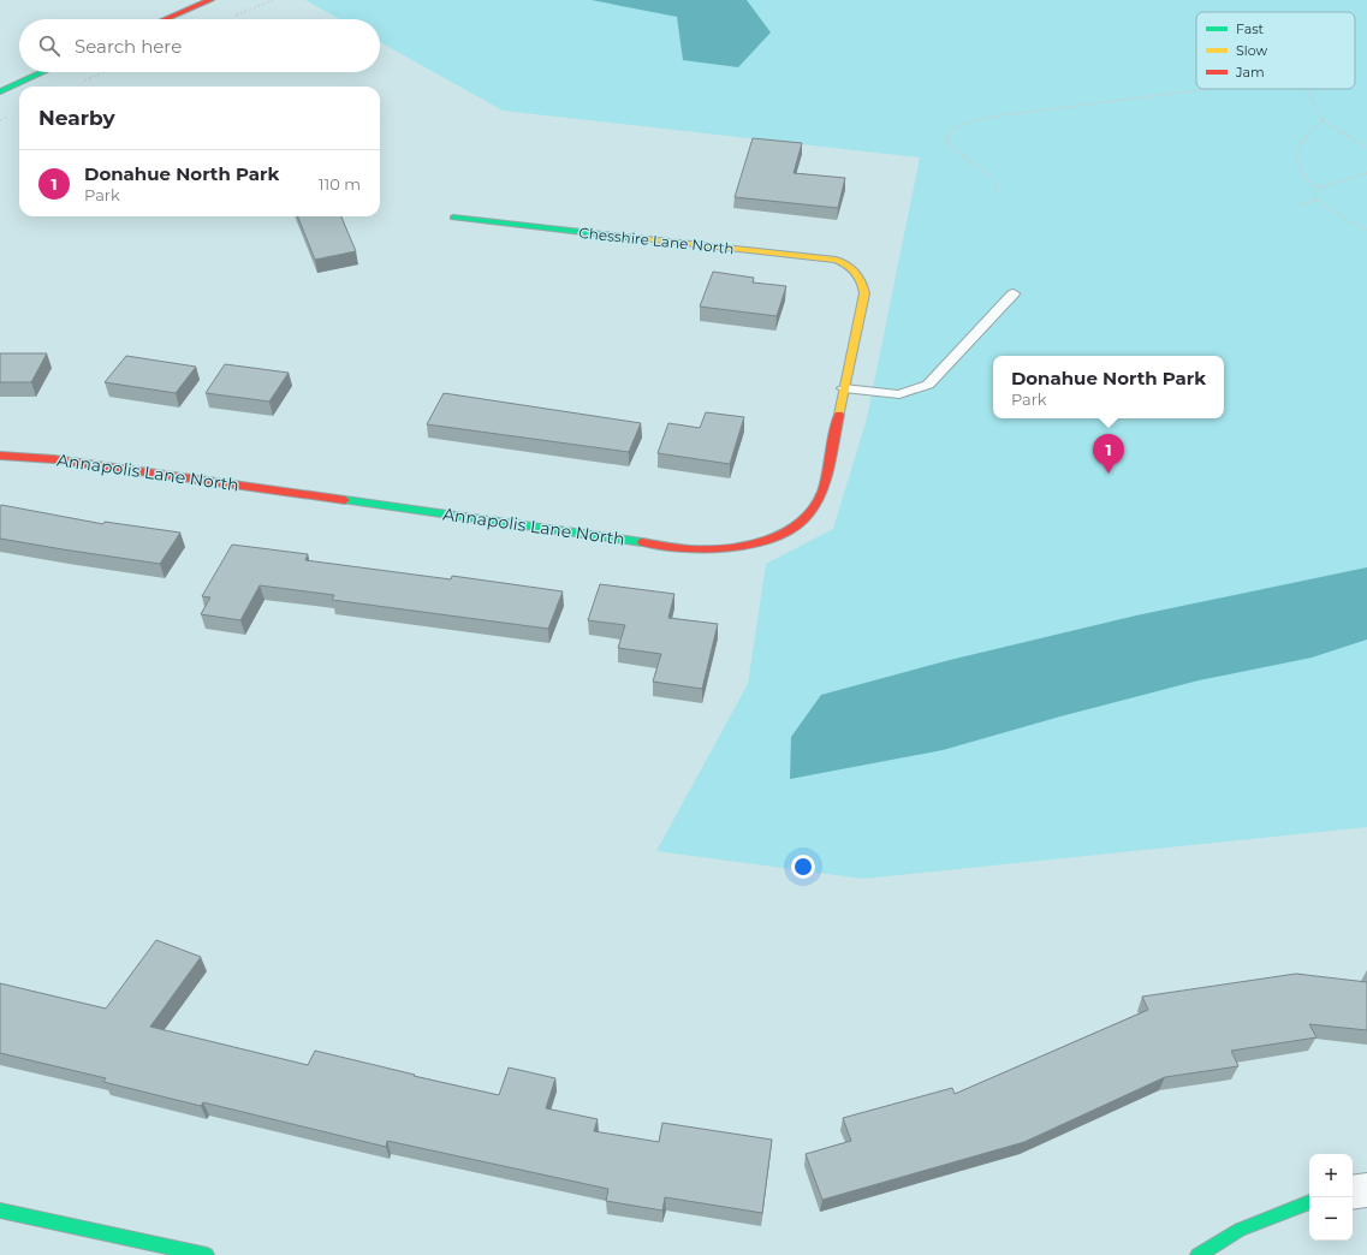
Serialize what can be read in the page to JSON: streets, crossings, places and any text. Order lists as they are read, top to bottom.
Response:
{
  "streets": {
    "street": ["Chesshire Lane North", "Annapolis Lane North"]
  },
  "crossings": [
    ["Chesshire Lane North", "Annapolis Lane North"]
  ],
  "legend": ["Fast", "Slow", "Jam"],
  "page": {
    "search": "Search here",
    "heading": "Nearby",
    "list": [
      {
        "mark": "1",
        "name": "Donahue North Park",
        "note": "Park",
        "value": "110 m"
      }
    ],
    "popup": ["Donahue North Park", "Park"],
    "pins": "1",
    "map_buttons": ["+", "−"]
  }
}
